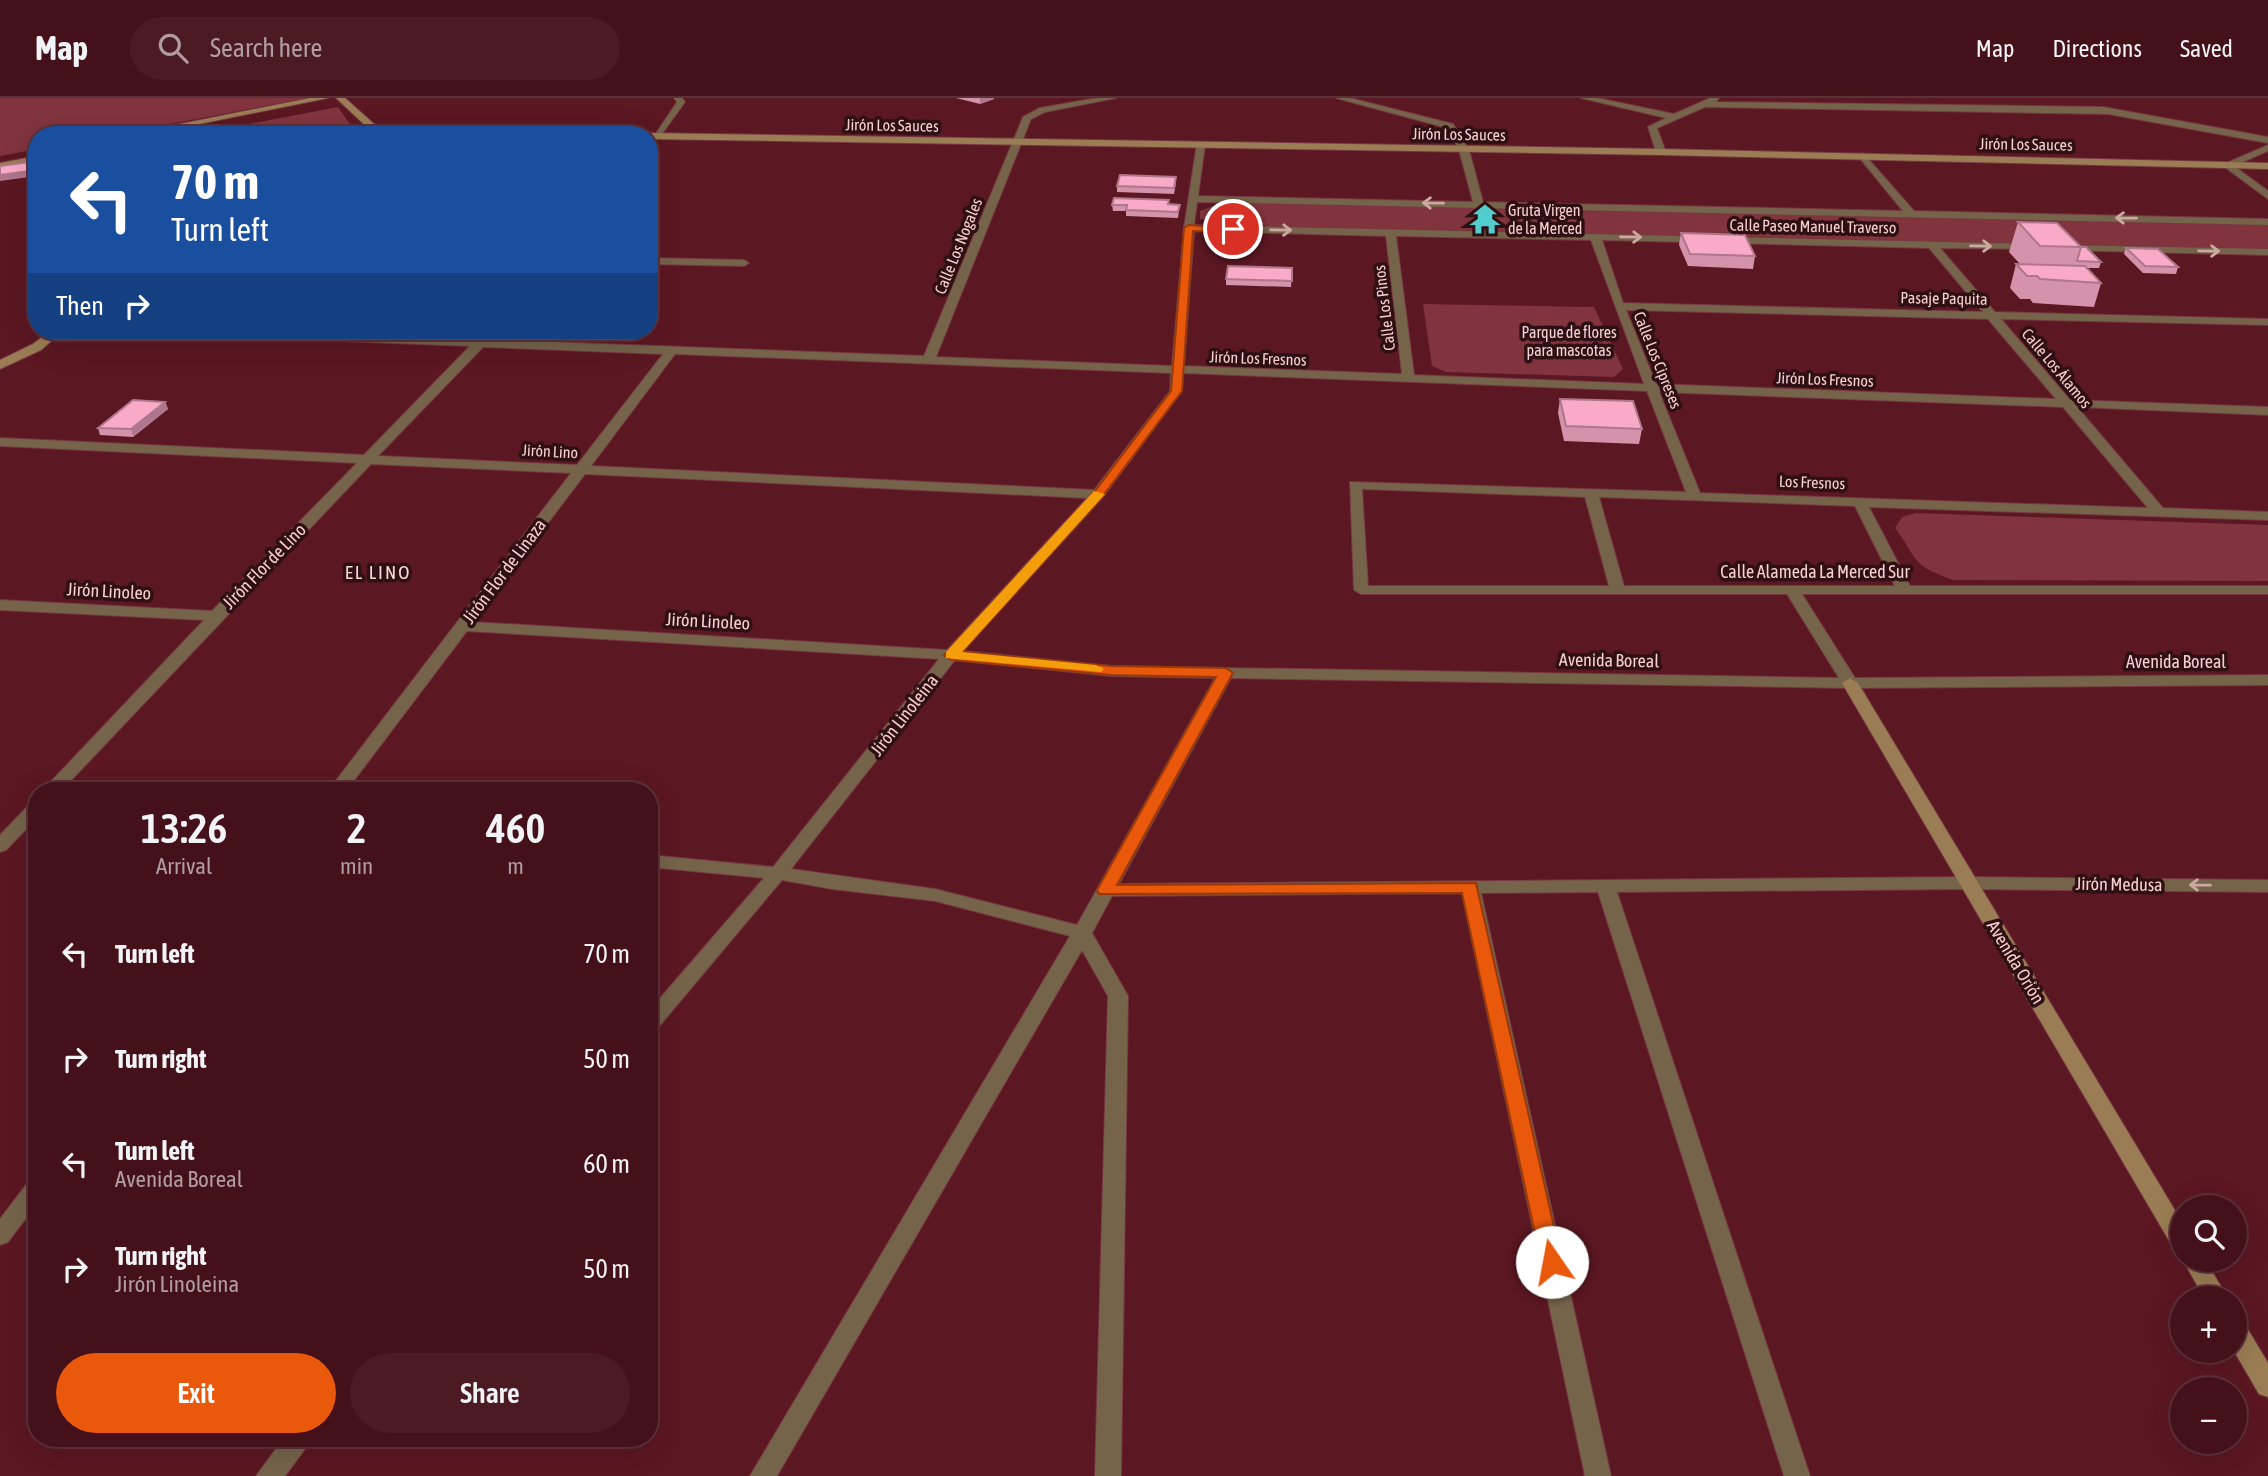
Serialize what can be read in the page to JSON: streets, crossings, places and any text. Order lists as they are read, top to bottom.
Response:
{
  "streets": {
    "street": [
      "Jirón Los Sauces",
      "Calle Paseo Manuel Traverso",
      "Calle Los Nogales",
      "Pasaje Paquita",
      "Calle Los Pinos",
      "Jirón Los Fresnos",
      "Calle Los Cipreses",
      "Calle Los Álamos",
      "Jirón Lino",
      "Los Fresnos",
      "Jirón Flor de Lino",
      "Jirón Flor de Linaza",
      "Calle Alameda La Merced Sur",
      "Jirón Linoleo",
      "Avenida Boreal",
      "Jirón Linoleina",
      "Jirón Medusa",
      "Avenida Orión"
    ]
  },
  "crossings": [
    ["Jirón Los Sauces", "Calle Los Nogales"],
    ["Jirón Los Sauces", "Jirón Linoleina"],
    ["Calle Paseo Manuel Traverso", "Calle Los Pinos"],
    ["Calle Paseo Manuel Traverso", "Calle Los Cipreses"],
    ["Calle Paseo Manuel Traverso", "Calle Los Álamos"],
    ["Calle Paseo Manuel Traverso", "Jirón Linoleina"],
    ["Calle Los Nogales", "Jirón Los Fresnos"],
    ["Pasaje Paquita", "Calle Los Cipreses"],
    ["Pasaje Paquita", "Calle Los Álamos"],
    ["Calle Los Pinos", "Jirón Los Fresnos"],
    ["Jirón Los Fresnos", "Calle Los Cipreses"],
    ["Jirón Los Fresnos", "Calle Los Álamos"],
    ["Jirón Los Fresnos", "Jirón Flor de Lino"],
    ["Jirón Los Fresnos", "Jirón Flor de Linaza"],
    ["Jirón Los Fresnos", "Jirón Linoleina"],
    ["Calle Los Cipreses", "Los Fresnos"],
    ["Calle Los Álamos", "Los Fresnos"],
    ["Jirón Lino", "Jirón Flor de Lino"],
    ["Jirón Lino", "Jirón Flor de Linaza"],
    ["Jirón Lino", "Jirón Linoleina"],
    ["Los Fresnos", "Calle Alameda La Merced Sur"],
    ["Jirón Flor de Lino", "Jirón Linoleo"],
    ["Jirón Flor de Linaza", "Jirón Linoleo"],
    ["Jirón Linoleo", "Avenida Boreal"],
    ["Jirón Linoleo", "Jirón Linoleina"],
    ["Avenida Boreal", "Jirón Linoleina"],
    ["Avenida Boreal", "Avenida Orión"],
    ["Jirón Medusa", "Avenida Orión"]
  ],
  "districts": ["EL LINO"],
  "parks": ["Parque de flores para mascotas"],
  "places": {
    "temple": ["Gruta Virgen de la Merced"]
  },
  "page": {
    "header": "Map",
    "search": "Search here",
    "nav": ["Map", "Directions", "Saved"],
    "turn": ["70 m", "Turn left"],
    "then": "Then",
    "eta": [
      "13:26",
      "Arrival",
      "2",
      "min",
      "460",
      "m"
    ],
    "list": [
      {
        "name": "Turn left",
        "value": "70 m"
      },
      {
        "name": "Turn right",
        "value": "50 m"
      },
      {
        "name": "Turn left",
        "note": "Avenida Boreal",
        "value": "60 m"
      },
      {
        "name": "Turn right",
        "note": "Jirón Linoleina",
        "value": "50 m"
      }
    ],
    "map_buttons": ["+", "−"],
    "buttons": ["Exit", "Share"]
  }
}
